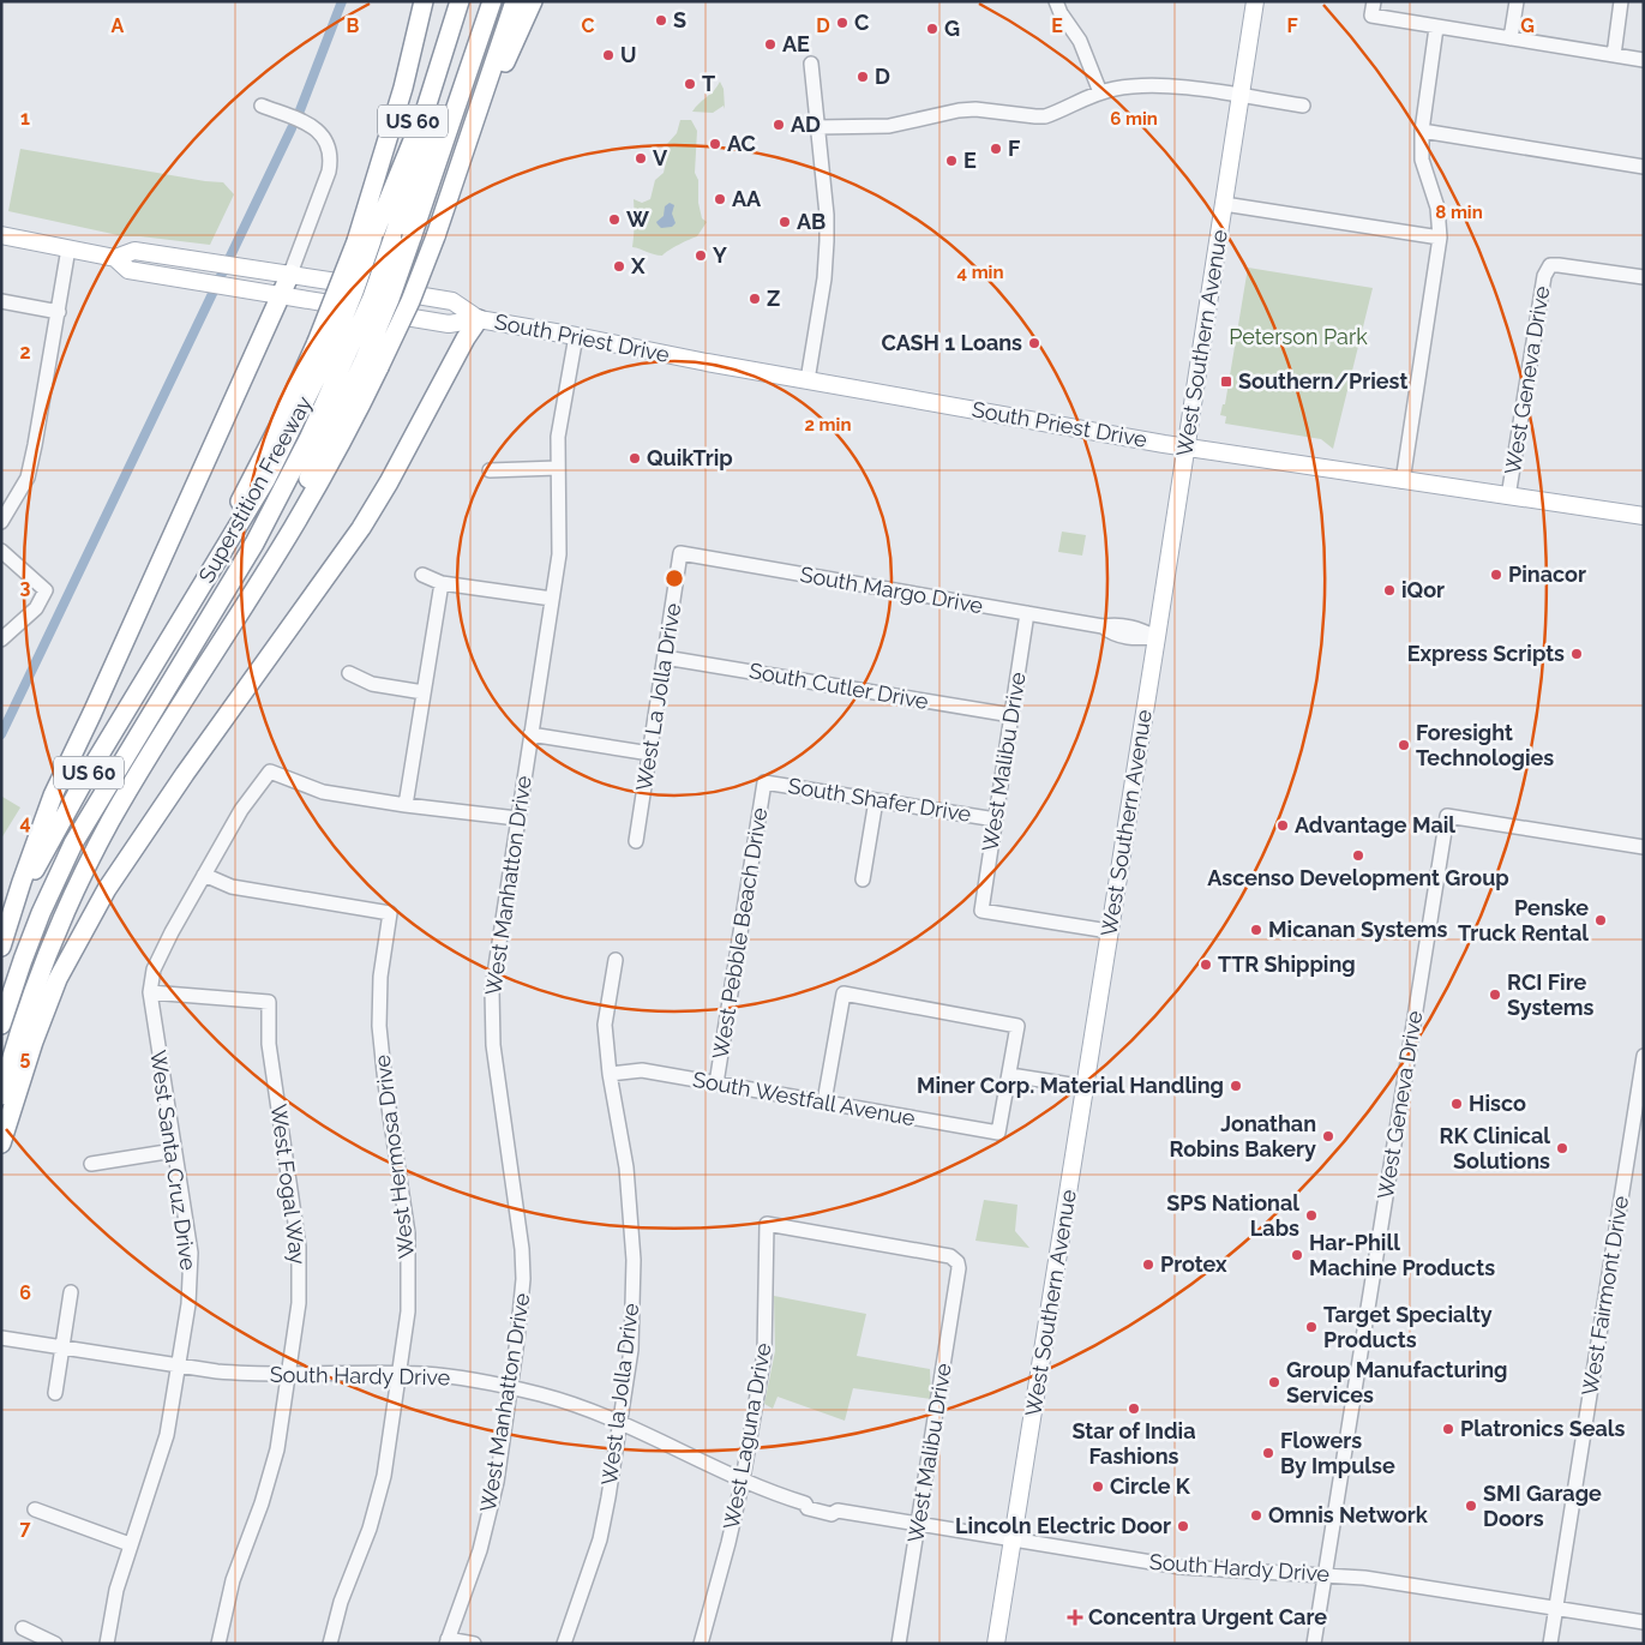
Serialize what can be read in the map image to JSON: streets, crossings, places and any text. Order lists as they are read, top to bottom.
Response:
{
  "streets": {
    "highway": ["US 60", "Superstition Freeway"],
    "main road": ["South Priest Drive", "West Southern Avenue"],
    "street": [
      "West Geneva Drive",
      "South Margo Drive",
      "South Cutler Drive",
      "West La Jolla Drive",
      "West Malibu Drive",
      "South Shafer Drive",
      "West Manhatton Drive",
      "West Pebble Beach Drive",
      "South Westfall Avenue",
      "West Hermosa Drive",
      "West Santa Cruz Drive",
      "West Fogal Way",
      "West Fairmont Drive",
      "South Hardy Drive",
      "West la Jolla Drive",
      "West Laguna Drive"
    ]
  },
  "crossings": [
    ["South Priest Drive", "West Southern Avenue"],
    ["South Priest Drive", "West Geneva Drive"],
    ["South Priest Drive", "West Manhatton Drive"],
    ["West Southern Avenue", "South Margo Drive"],
    ["West Southern Avenue", "West Malibu Drive"],
    ["West Southern Avenue", "South Hardy Drive"],
    ["West Geneva Drive", "South Hardy Drive"],
    ["South Margo Drive", "West La Jolla Drive"],
    ["South Margo Drive", "West Malibu Drive"],
    ["South Cutler Drive", "West La Jolla Drive"],
    ["South Cutler Drive", "West Malibu Drive"],
    ["West Malibu Drive", "South Shafer Drive"],
    ["West Malibu Drive", "South Hardy Drive"],
    ["West Malibu Drive", "West Laguna Drive"],
    ["South Shafer Drive", "West Pebble Beach Drive"],
    ["West Manhatton Drive", "South Hardy Drive"],
    ["West Pebble Beach Drive", "South Westfall Avenue"],
    ["South Westfall Avenue", "West la Jolla Drive"],
    ["West Hermosa Drive", "West Santa Cruz Drive"],
    ["West Hermosa Drive", "South Hardy Drive"],
    ["West Santa Cruz Drive", "West Fogal Way"],
    ["West Santa Cruz Drive", "South Hardy Drive"],
    ["West Fogal Way", "South Hardy Drive"],
    ["West Fairmont Drive", "South Hardy Drive"],
    ["South Hardy Drive", "West la Jolla Drive"],
    ["South Hardy Drive", "West Laguna Drive"]
  ],
  "parks": ["Peterson Park"],
  "places": {
    "other": [
      "S",
      "C",
      "G",
      "AE",
      "U",
      "D",
      "T",
      "AD",
      "AC",
      "F",
      "V",
      "E",
      "AA",
      "W",
      "AB",
      "Y",
      "X",
      "Z",
      "CASH 1 Loans",
      "QuikTrip",
      "Pinacor",
      "iQor",
      "Express Scripts",
      "Foresight Technologies",
      "Advantage Mail",
      "Ascenso Development Group",
      "Penske Truck Rental",
      "Micanan Systems",
      "TTR Shipping",
      "RCI Fire Systems",
      "Miner Corp. Material Handling",
      "Hisco",
      "Jonathan Robins Bakery",
      "RK Clinical Solutions",
      "SPS National Labs",
      "Har-Phill Machine Products",
      "Protex",
      "Target Specialty Products",
      "Group Manufacturing Services",
      "Star of India Fashions",
      "Platronics Seals",
      "Flowers By Impulse",
      "Circle K",
      "SMI Garage Doors",
      "Omnis Network",
      "Lincoln Electric Door"
    ],
    "transit": ["Southern/Priest"],
    "health": ["Concentra Urgent Care"]
  },
  "grid": {
    "columns": [
      "A",
      "B",
      "C",
      "D",
      "E",
      "F",
      "G"
    ],
    "rows": [
      "1",
      "2",
      "3",
      "4",
      "5",
      "6",
      "7"
    ]
  },
  "rings": [
    "6 min",
    "8 min",
    "4 min",
    "2 min"
  ]
}
